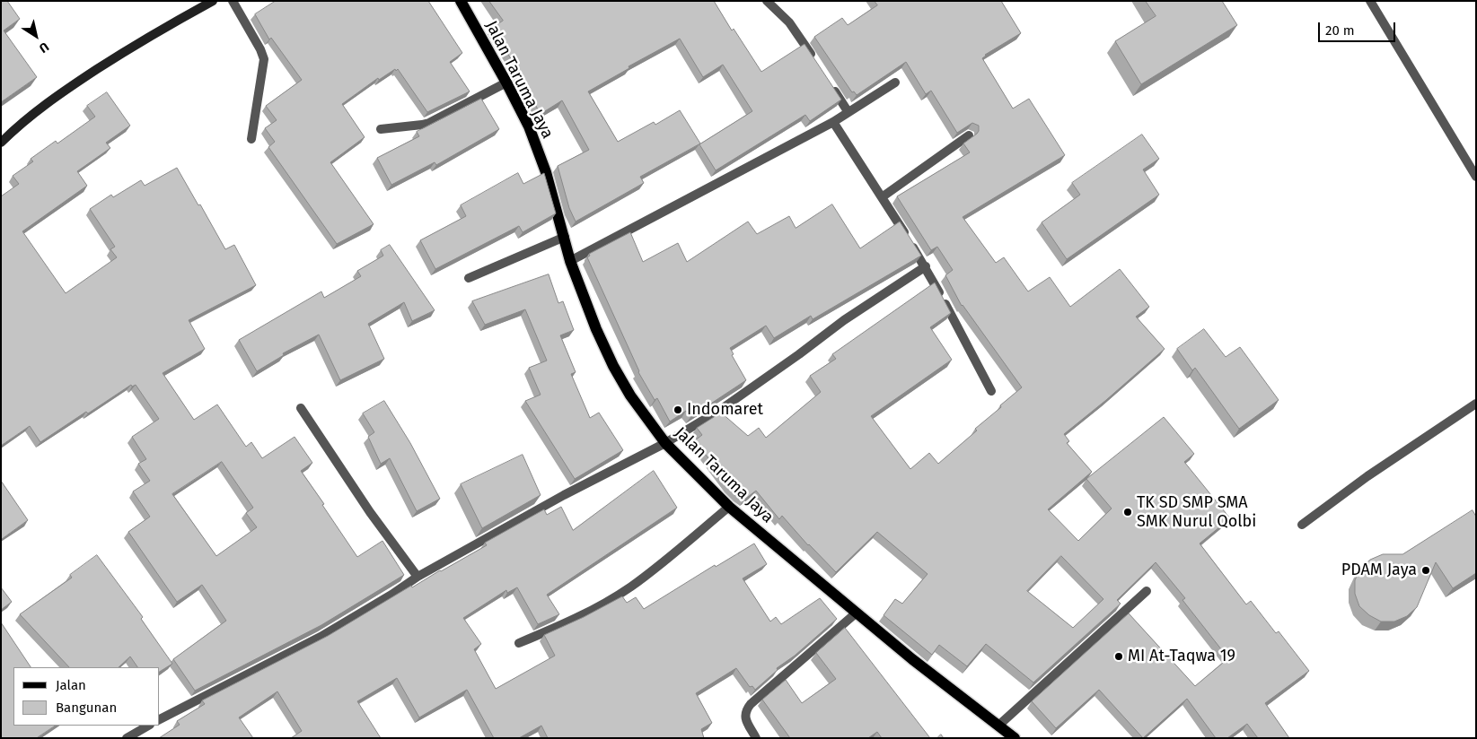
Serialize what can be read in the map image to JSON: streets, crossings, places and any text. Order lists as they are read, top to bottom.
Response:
{
  "streets": {
    "main road": ["Jalan Taruma Jaya"]
  },
  "places": [
    "Indomaret",
    "TK SD SMP SMA SMK Nurul Qolbi",
    "PDAM Jaya",
    "MI At-Taqwa 19"
  ],
  "legend": ["Jalan", "Bangunan"],
  "scale_bar": "20 m",
  "north": "bottom right"
}
